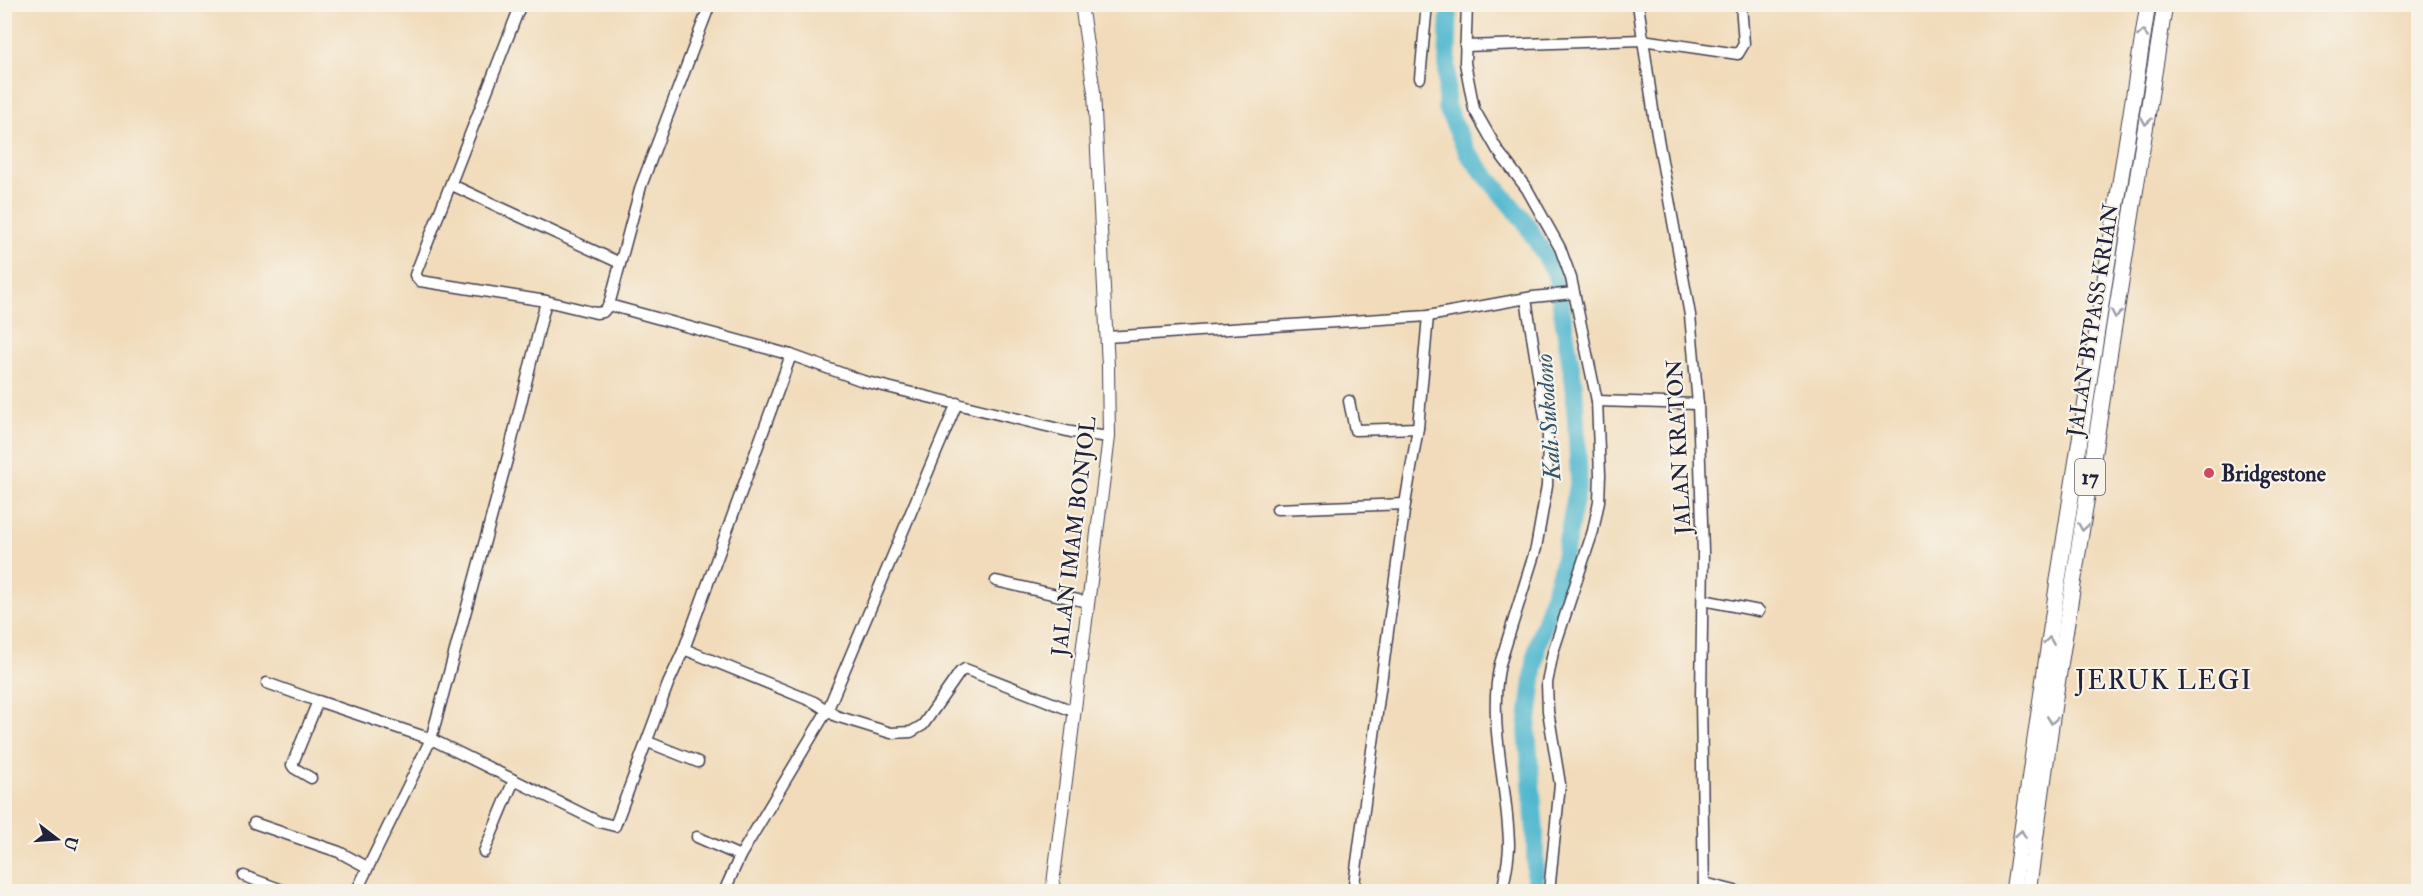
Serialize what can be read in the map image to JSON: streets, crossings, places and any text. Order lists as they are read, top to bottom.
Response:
{
  "streets": {
    "highway": ["JALAN BYPASS KRIAN", "17"],
    "main road": ["JALAN IMAM BONJOL"],
    "street": ["JALAN KRATON"]
  },
  "districts": ["JERUK LEGI"],
  "water": ["Kali Sukodono"],
  "places": ["Bridgestone"],
  "north": "right"
}
